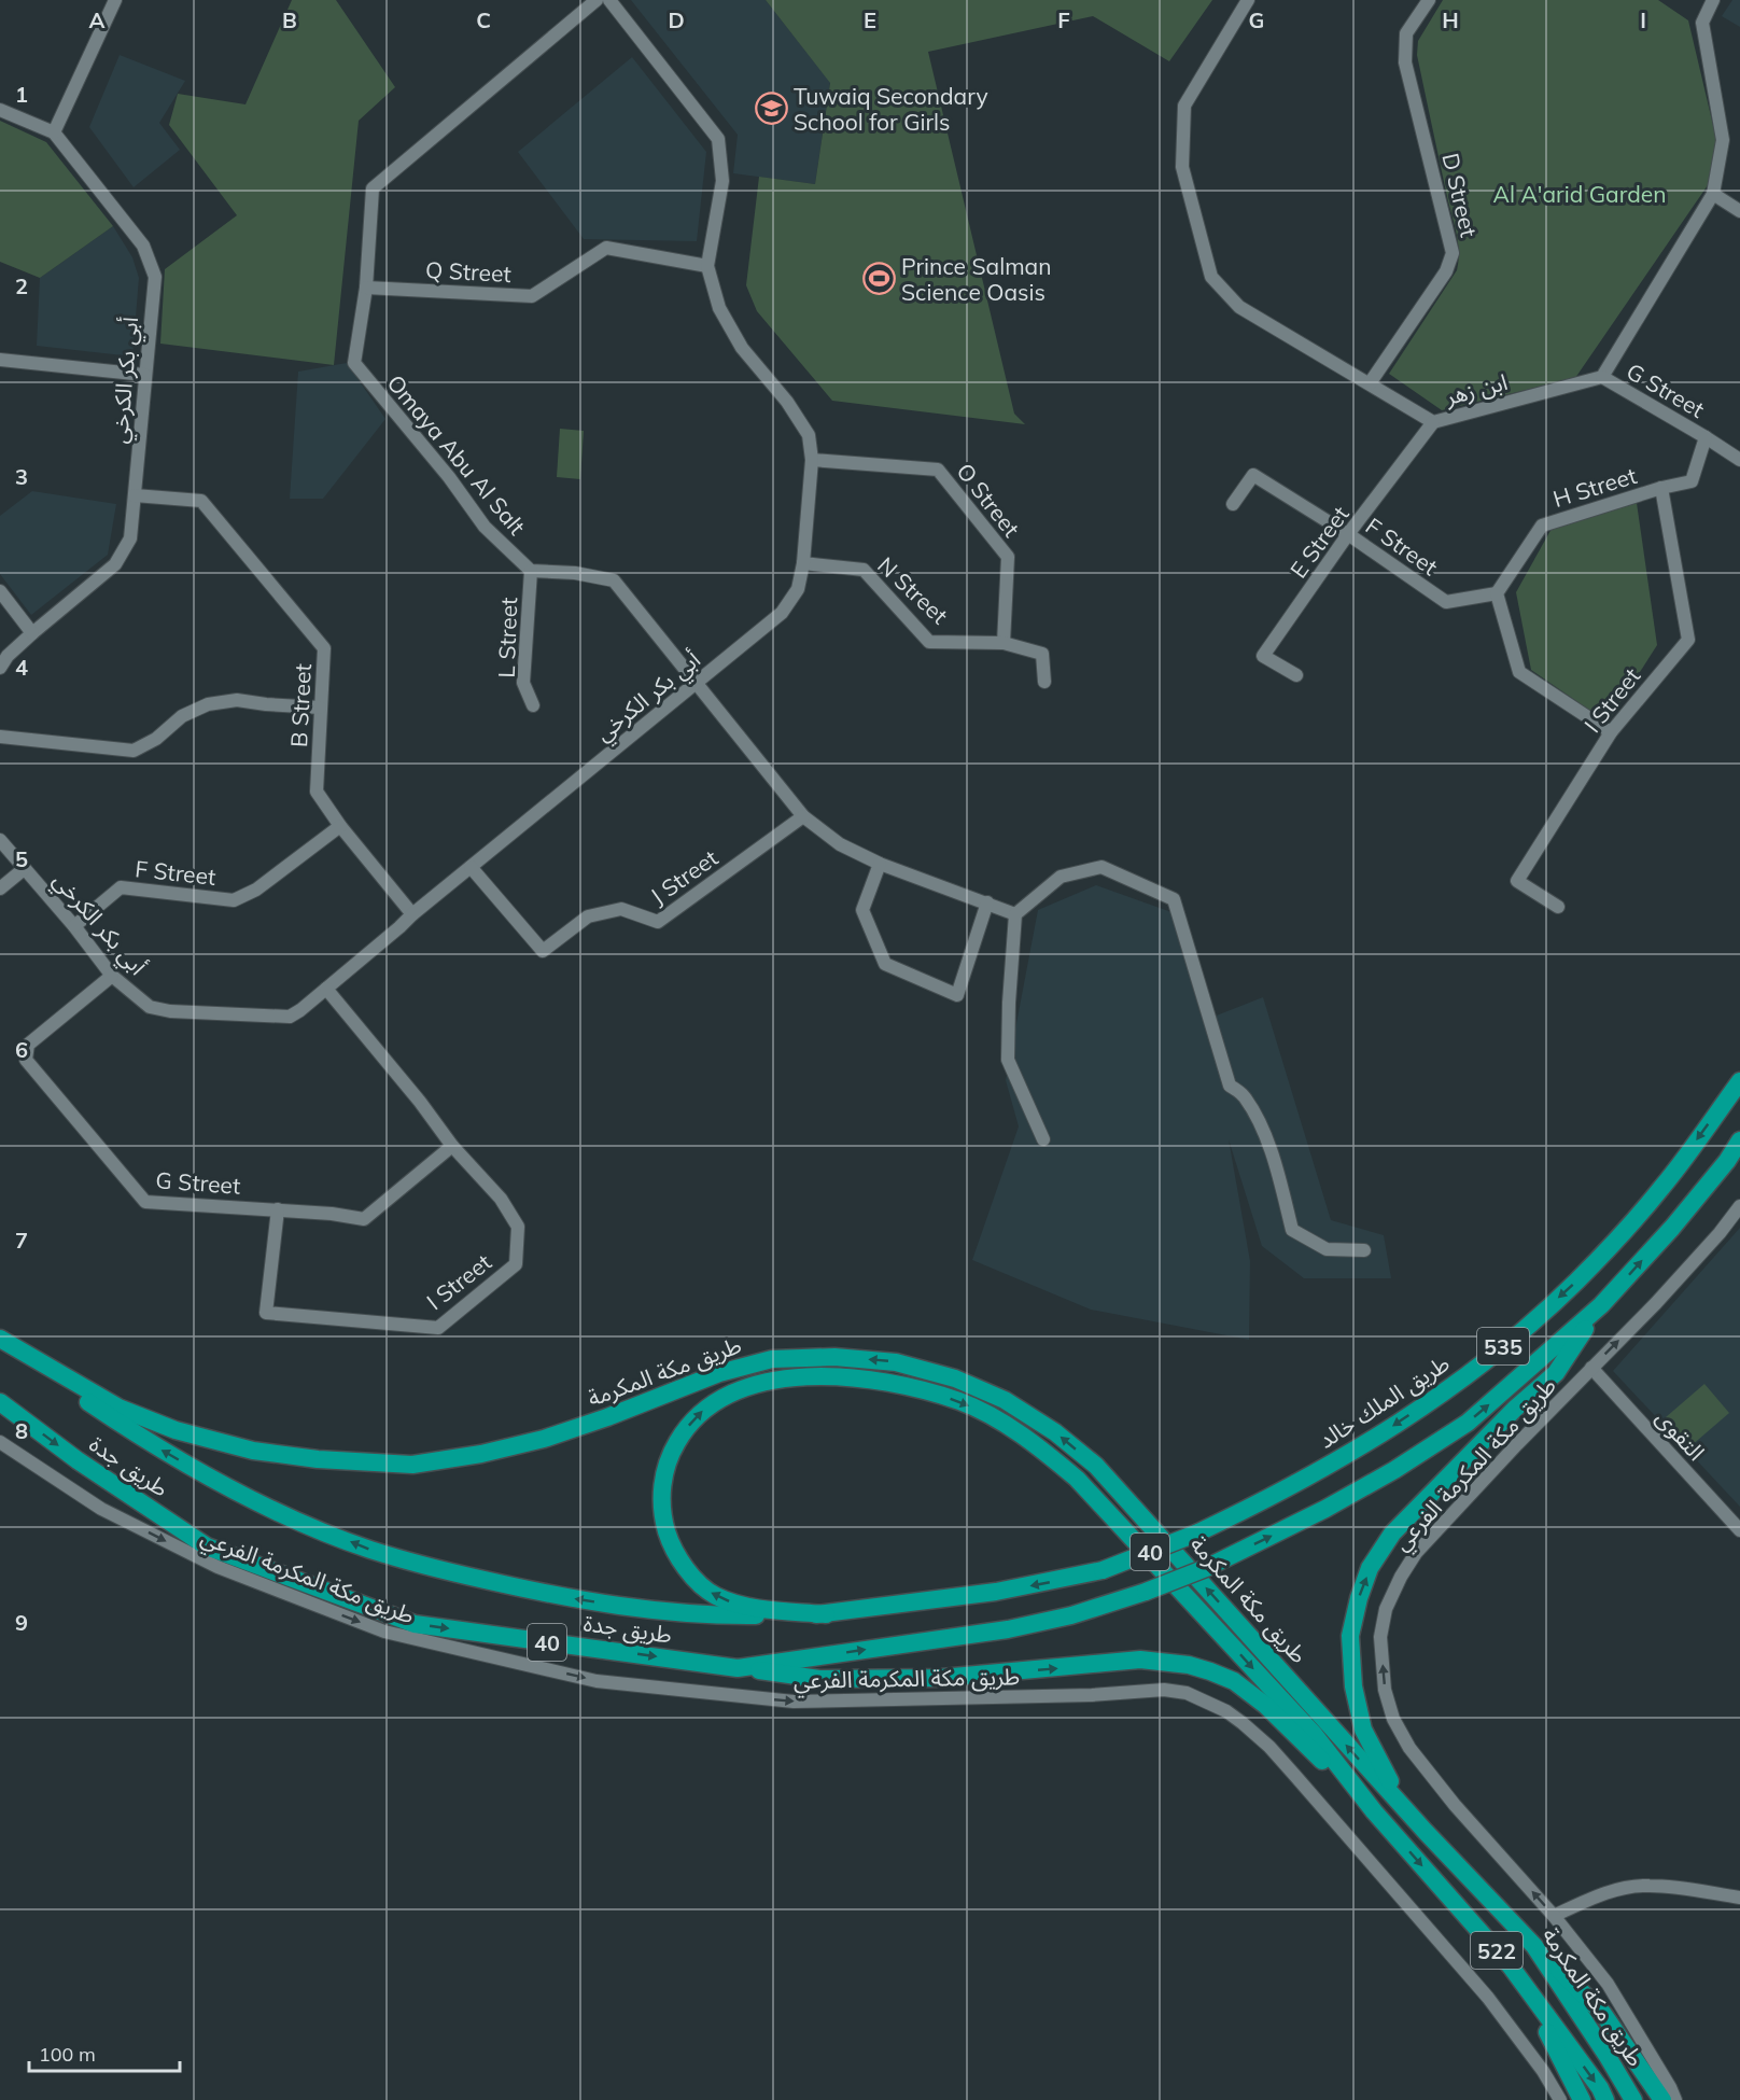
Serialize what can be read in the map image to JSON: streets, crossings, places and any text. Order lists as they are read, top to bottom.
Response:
{
  "streets": {
    "highway": [
      "535",
      "طريق مكة المكرمة",
      "طريق الملك خالد",
      "طريق جدة",
      "40",
      "522"
    ],
    "street": [
      "D Street",
      "Q Street",
      "أبي بكر الكرخي",
      "ابن زهر",
      "G Street",
      "Omaya Abu Al Salt",
      "H Street",
      "O Street",
      "E Street",
      "F Street",
      "N Street",
      "L Street",
      "I Street",
      "B Street",
      "J Street",
      "التقوى",
      "طريق مكة المكرمة الفرعي"
    ]
  },
  "crossings": [
    ["D Street", "ابن زهر"],
    ["Q Street", "أبي بكر الكرخي"],
    ["Q Street", "Omaya Abu Al Salt"],
    ["أبي بكر الكرخي", "G Street"],
    ["أبي بكر الكرخي", "O Street"],
    ["أبي بكر الكرخي", "F Street"],
    ["أبي بكر الكرخي", "N Street"],
    ["أبي بكر الكرخي", "I Street"],
    ["أبي بكر الكرخي", "B Street"],
    ["أبي بكر الكرخي", "J Street"],
    ["ابن زهر", "G Street"],
    ["ابن زهر", "E Street"],
    ["G Street", "H Street"],
    ["G Street", "I Street"],
    ["Omaya Abu Al Salt", "L Street"],
    ["H Street", "F Street"],
    ["H Street", "I Street"],
    ["O Street", "N Street"],
    ["E Street", "F Street"],
    ["F Street", "B Street"],
    ["535", "طريق جدة"],
    ["طريق مكة المكرمة", "طريق جدة"],
    ["طريق الملك خالد", "طريق جدة"],
    ["التقوى", "طريق مكة المكرمة الفرعي"]
  ],
  "parks": ["Al A'arid Garden"],
  "places": {
    "school or university": ["Tuwaiq Secondary School for Girls"],
    "sports": ["Prince Salman Science Oasis"]
  },
  "scale_bar": "100 m",
  "grid": {
    "columns": [
      "A",
      "B",
      "C",
      "D",
      "E",
      "F",
      "G",
      "H",
      "I"
    ],
    "rows": [
      "1",
      "2",
      "3",
      "4",
      "5",
      "6",
      "7",
      "8",
      "9"
    ]
  }
}
